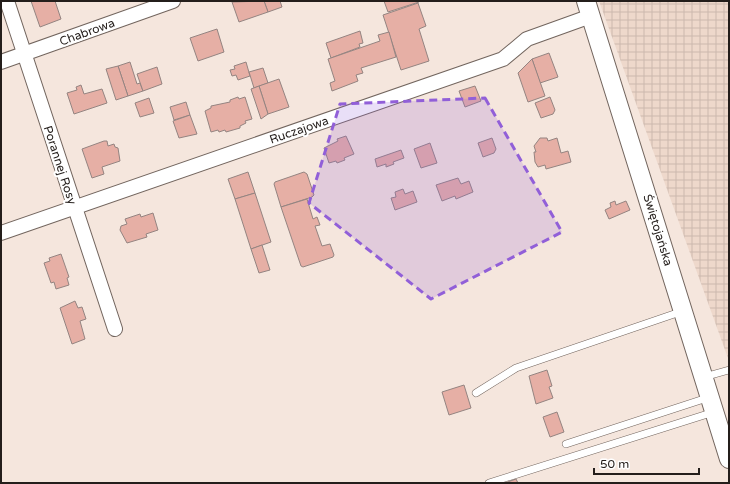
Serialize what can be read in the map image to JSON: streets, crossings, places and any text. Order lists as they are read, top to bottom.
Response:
{
  "streets": {
    "street": [
      "Chabrowa",
      "Ruczajowa",
      "Porannej Rosy",
      "Świętojańska"
    ]
  },
  "crossings": [
    ["Chabrowa", "Porannej Rosy"],
    ["Ruczajowa", "Porannej Rosy"],
    ["Ruczajowa", "Świętojańska"]
  ],
  "scale_bar": "50 m"
}
